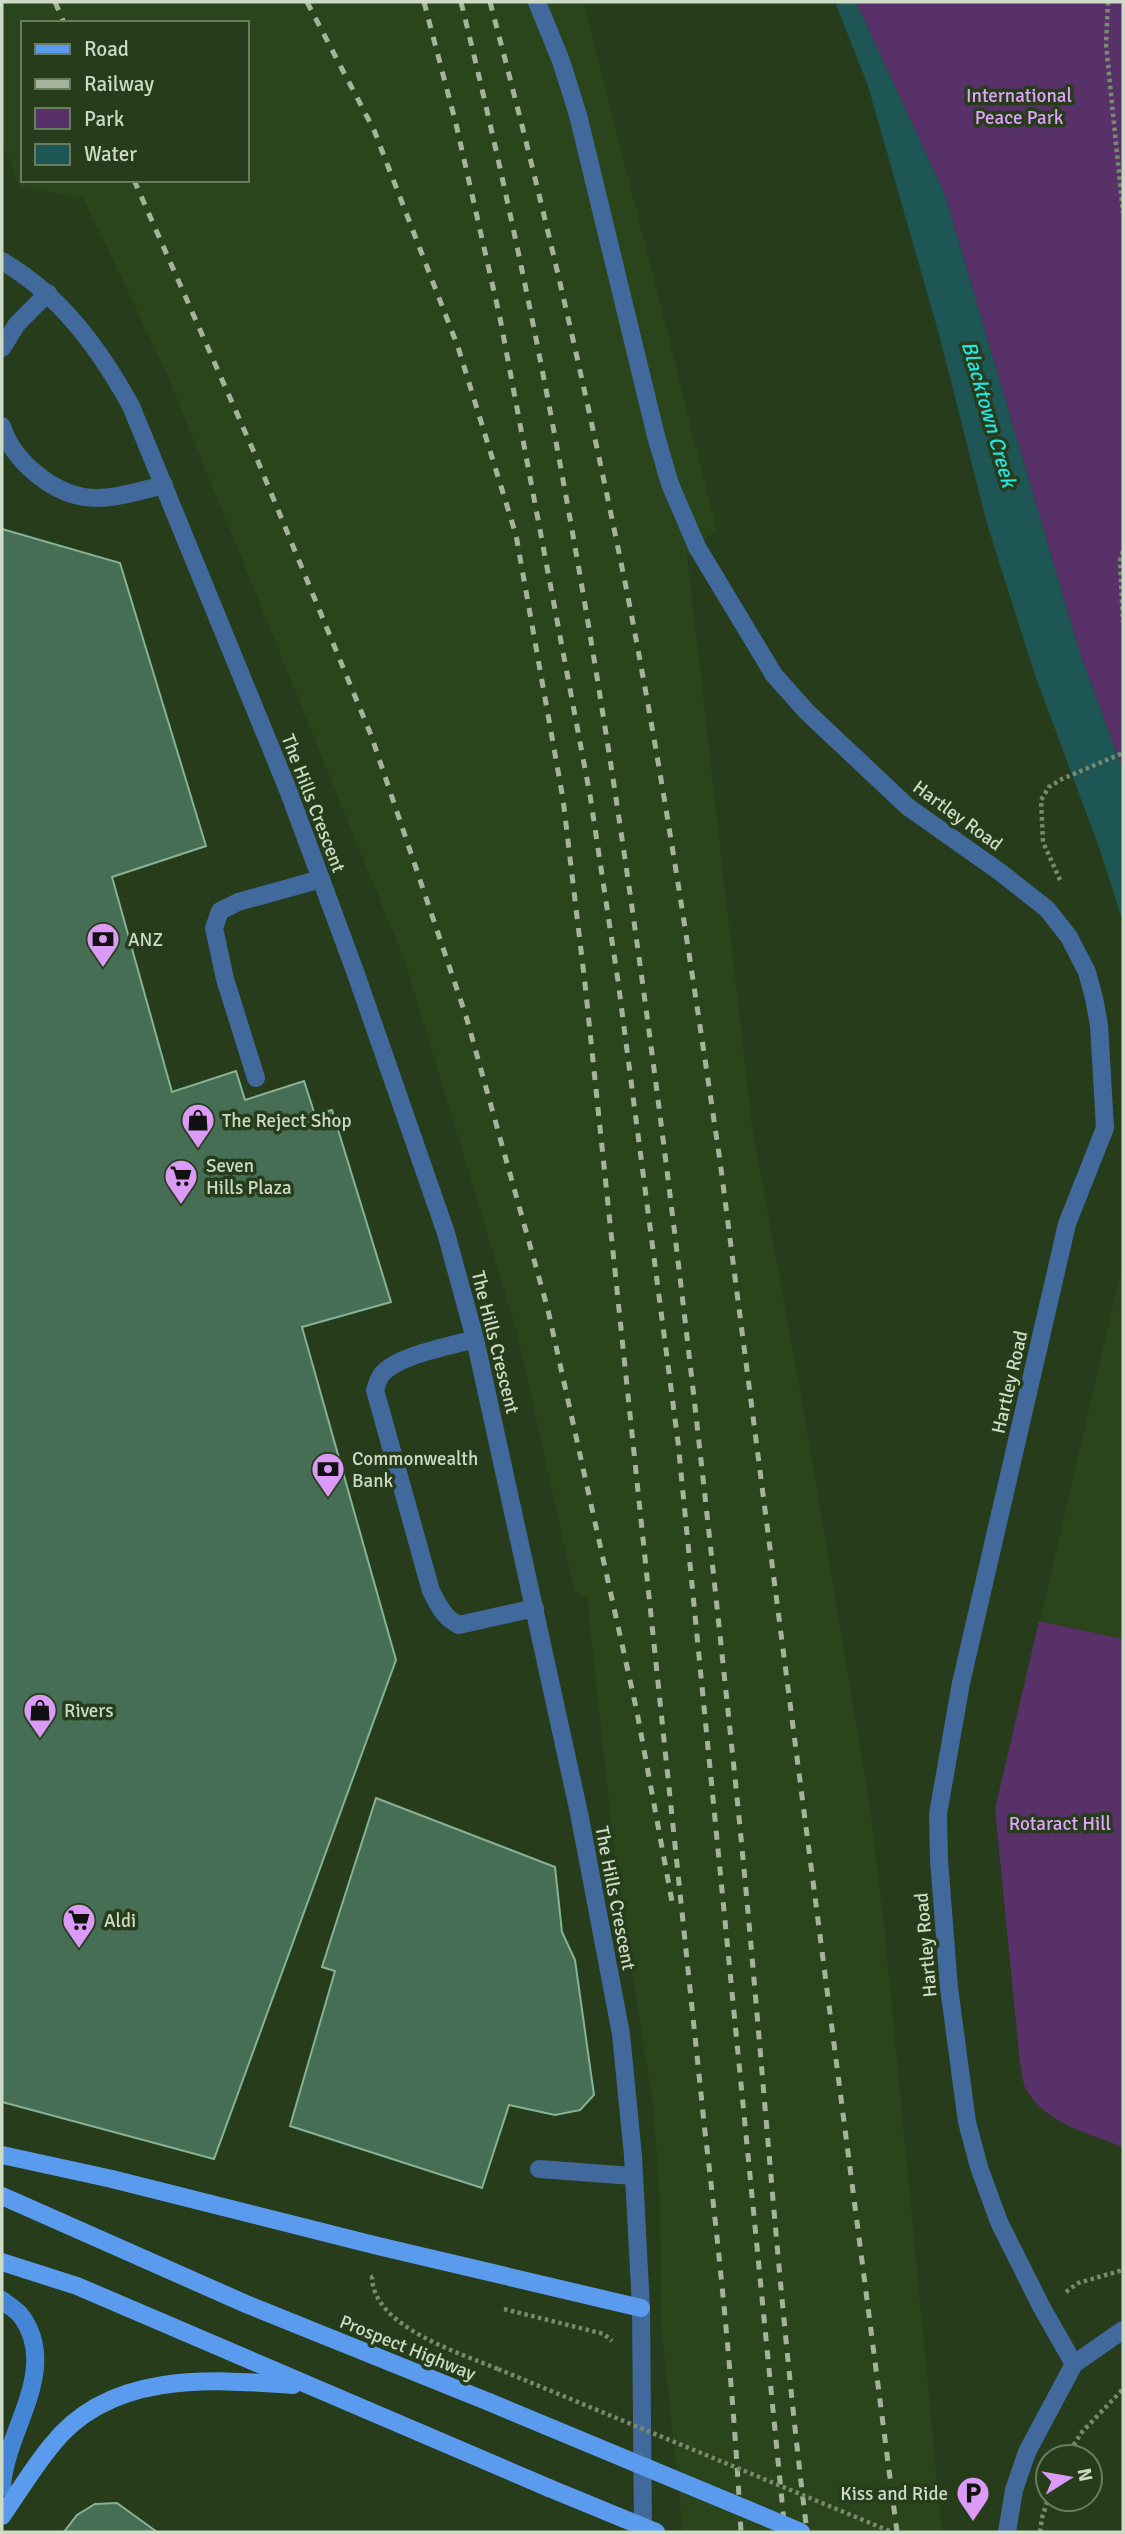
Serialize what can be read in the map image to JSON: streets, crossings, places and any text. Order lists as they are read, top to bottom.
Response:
{
  "streets": {
    "main road": ["Prospect Highway"],
    "street": ["The Hills Crescent", "Hartley Road"]
  },
  "water": ["Blacktown Creek"],
  "parks": ["International Peace Park", "Rotaract Hill"],
  "places": {
    "bank": ["ANZ", "Commonwealth Bank"],
    "shop": ["The Reject Shop", "Rivers"],
    "supermarket": ["Seven Hills Plaza", "Aldi"],
    "parking": ["Kiss and Ride"]
  },
  "legend": [
    "Road",
    "Railway",
    "Park",
    "Water"
  ],
  "north": "right"
}
